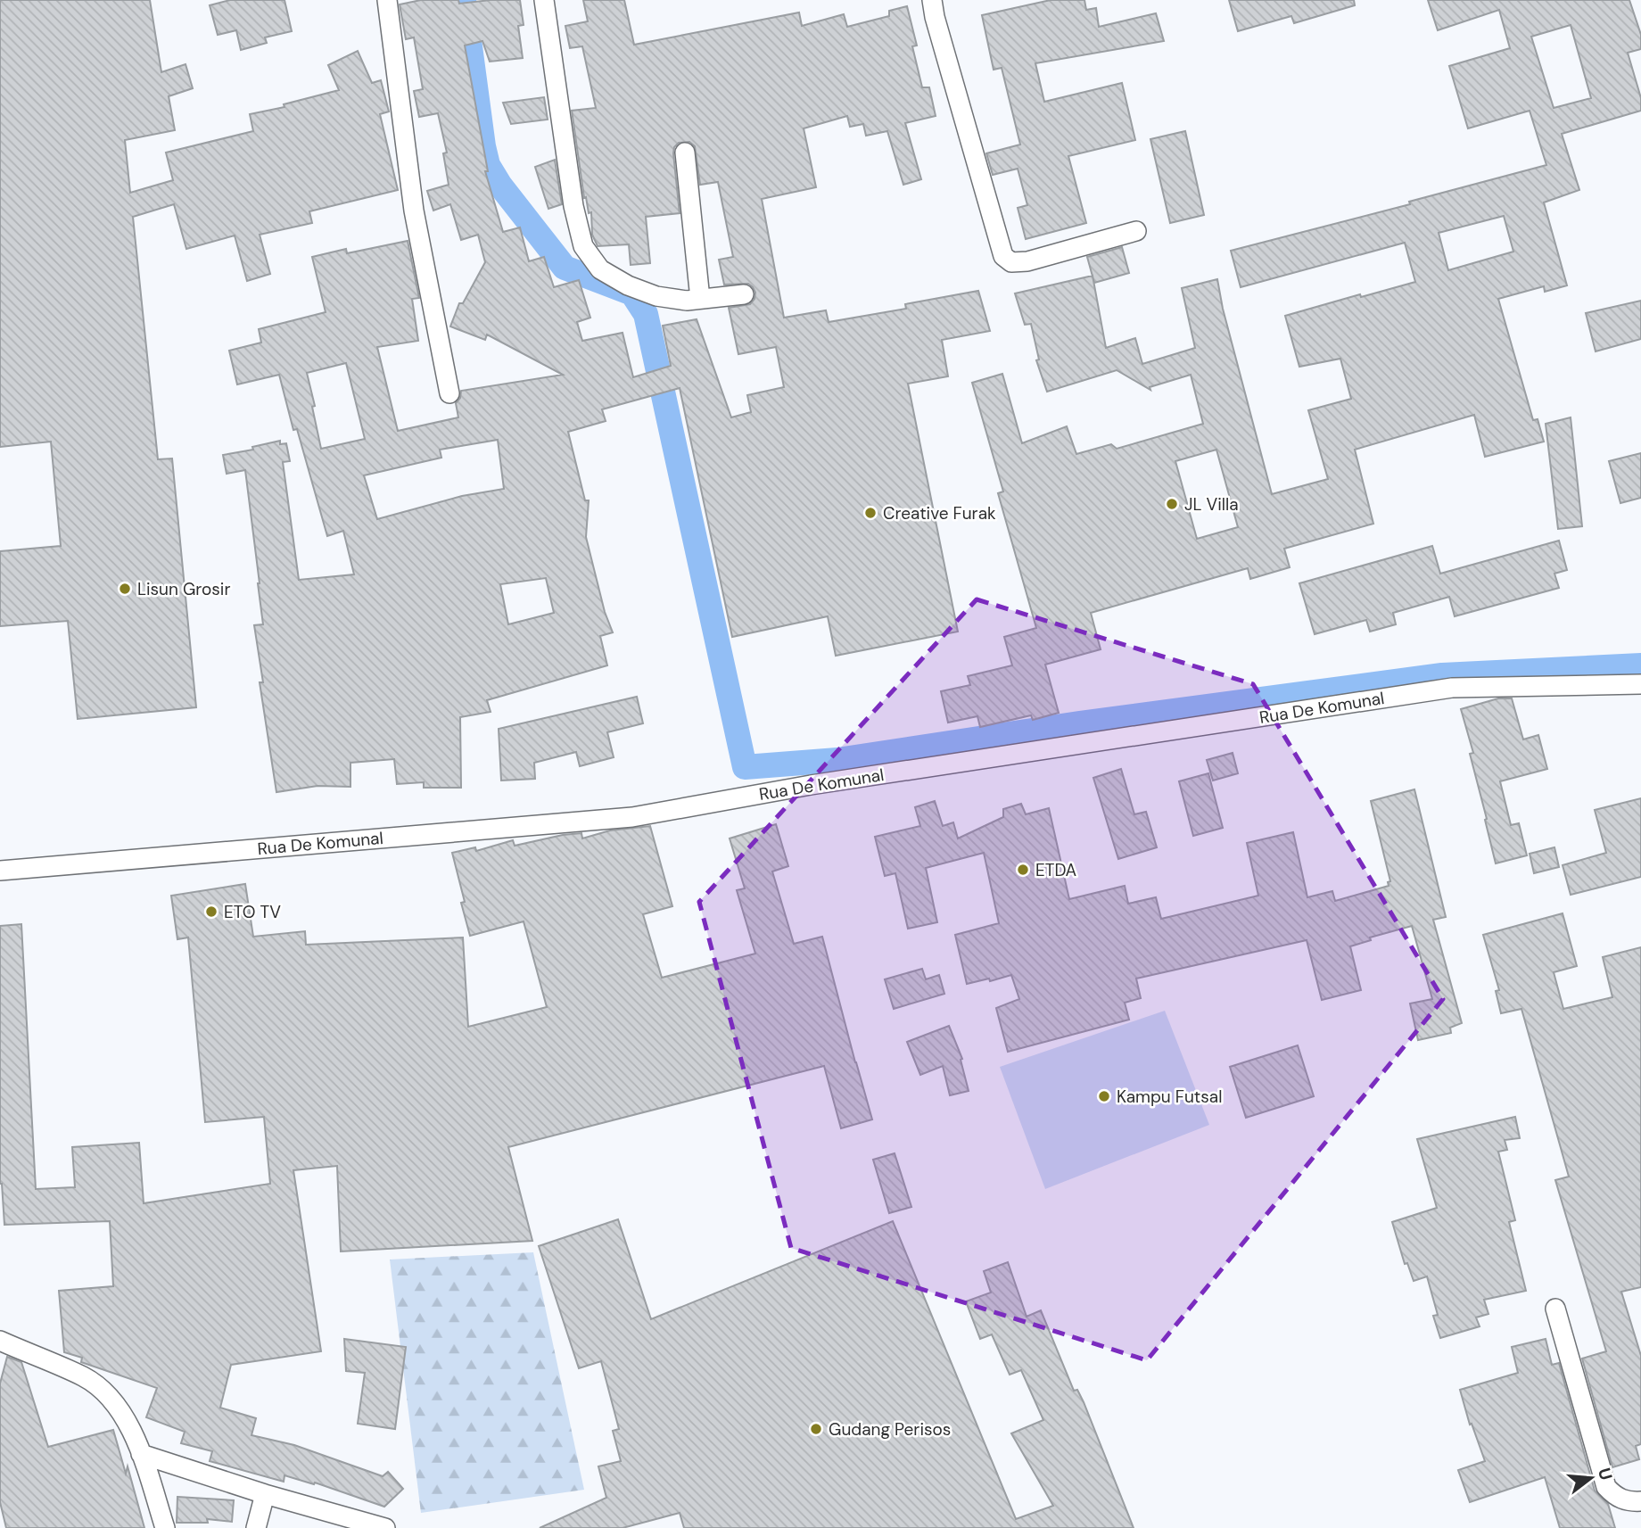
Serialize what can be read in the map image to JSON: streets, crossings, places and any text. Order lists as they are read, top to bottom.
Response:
{
  "streets": {
    "street": ["Rua De Komunal"]
  },
  "places": [
    "JL Villa",
    "Creative Furak",
    "Lisun Grosir",
    "ETDA",
    "ETO TV",
    "Kampu Futsal",
    "Gudang Perisos"
  ],
  "north": "right"
}
